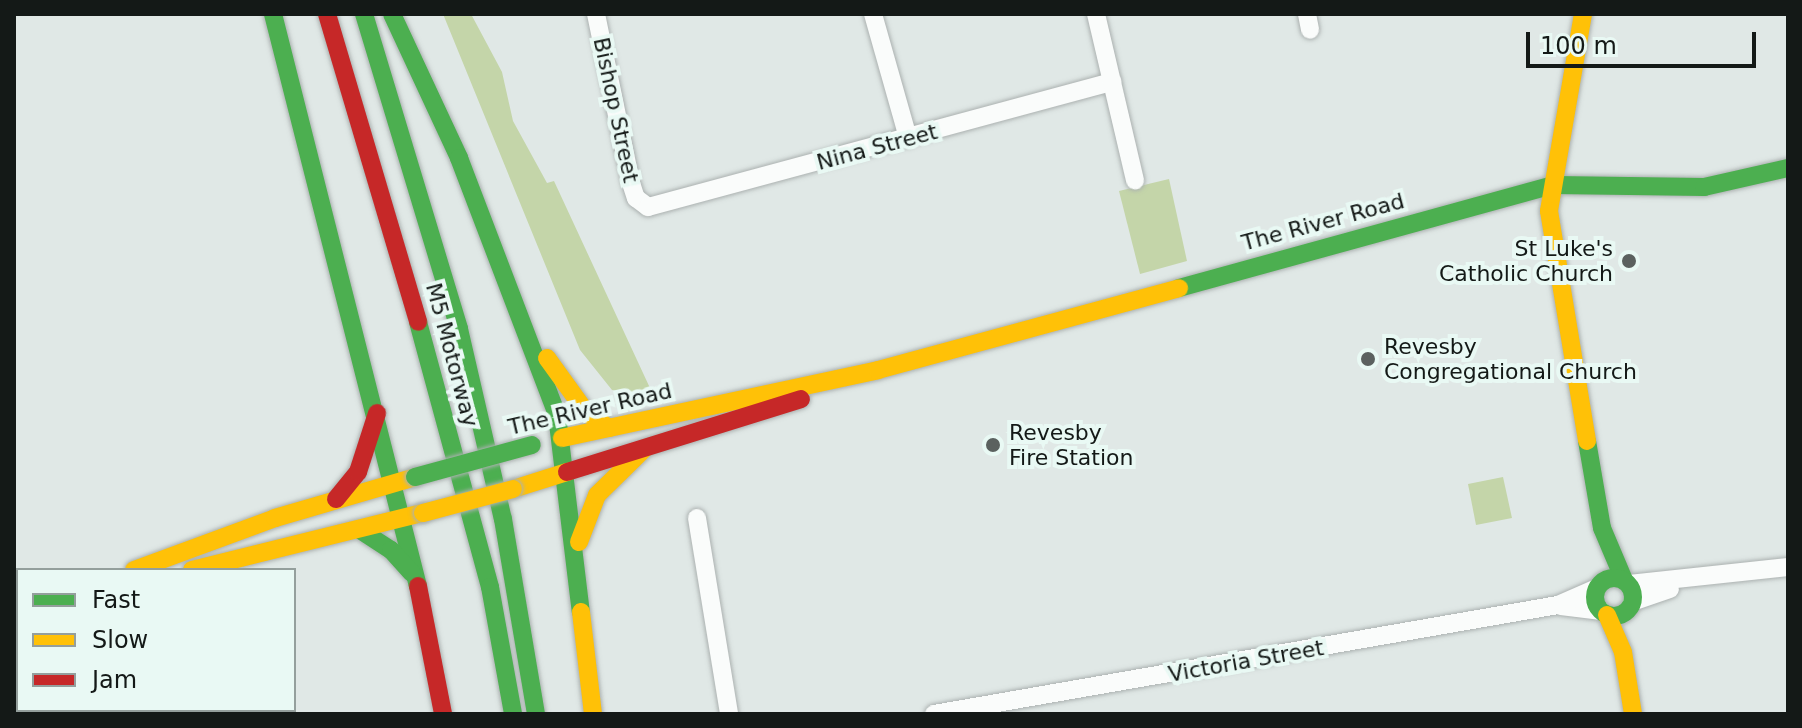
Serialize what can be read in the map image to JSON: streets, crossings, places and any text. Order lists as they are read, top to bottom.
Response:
{
  "streets": {
    "main road": ["The River Road", "M5 Motorway"],
    "street": ["Bishop Street", "Nina Street", "Victoria Street"]
  },
  "crossings": [
    ["Bishop Street", "Nina Street"]
  ],
  "places": ["St Luke's Catholic Church", "Revesby Congregational Church", "Revesby Fire Station"],
  "legend": ["Fast", "Slow", "Jam"],
  "scale_bar": "100 m"
}
